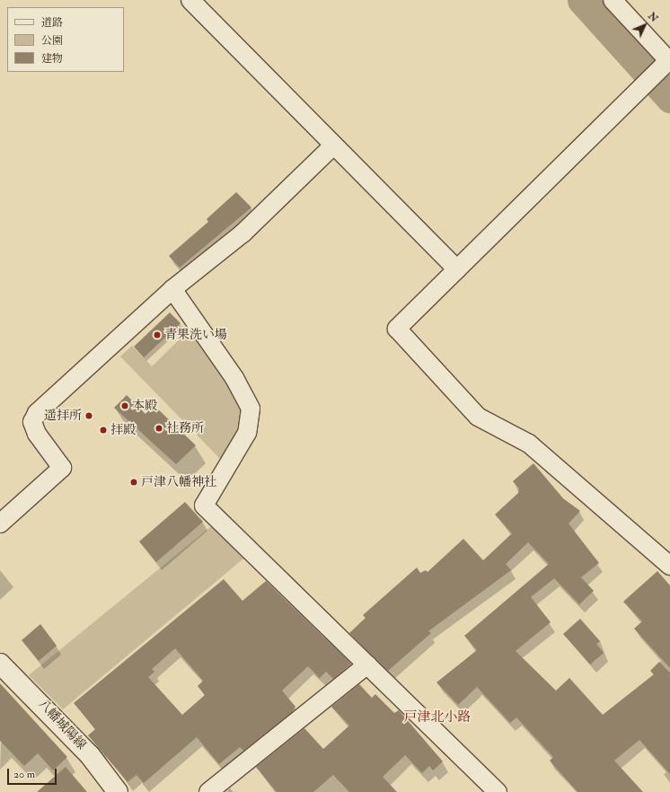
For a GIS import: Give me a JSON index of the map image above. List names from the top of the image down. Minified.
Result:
{"streets":{"main road":["八幡城陽線"]},"districts":["戸津北小路"],"places":["青果洗い場","本殿","遥拝所","社務所","拝殿","戸津八幡神社"],"legend":["道路","公園","建物"],"scale_bar":"20 m","north":"top right"}
